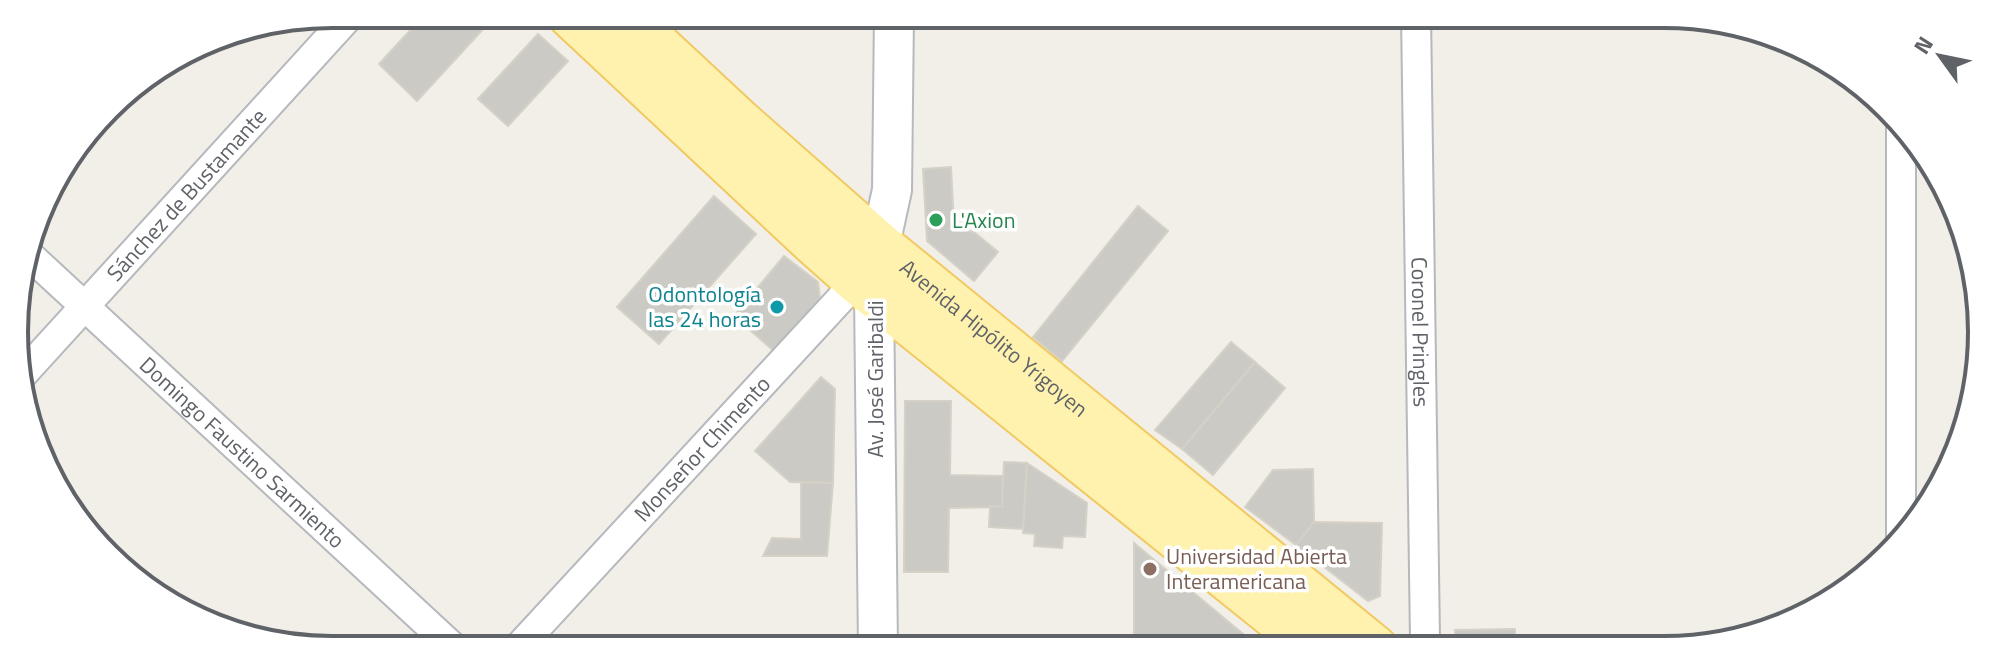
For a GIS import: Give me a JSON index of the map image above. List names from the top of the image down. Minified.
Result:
{"streets":{"main road":["Avenida Hipólito Yrigoyen","Av. José Garibaldi"],"street":["Sánchez de Bustamante","Coronel Pringles","Monseñor Chimento","Domingo Faustino Sarmiento"]},"crossings":[["Sánchez de Bustamante","Domingo Faustino Sarmiento"],["Avenida Hipólito Yrigoyen","Av. José Garibaldi"],["Avenida Hipólito Yrigoyen","Monseñor Chimento"],["Av. José Garibaldi","Monseñor Chimento"]],"places":["L'Axion","Odontología las 24 horas","Universidad Abierta Interamericana"],"north":"top left"}
